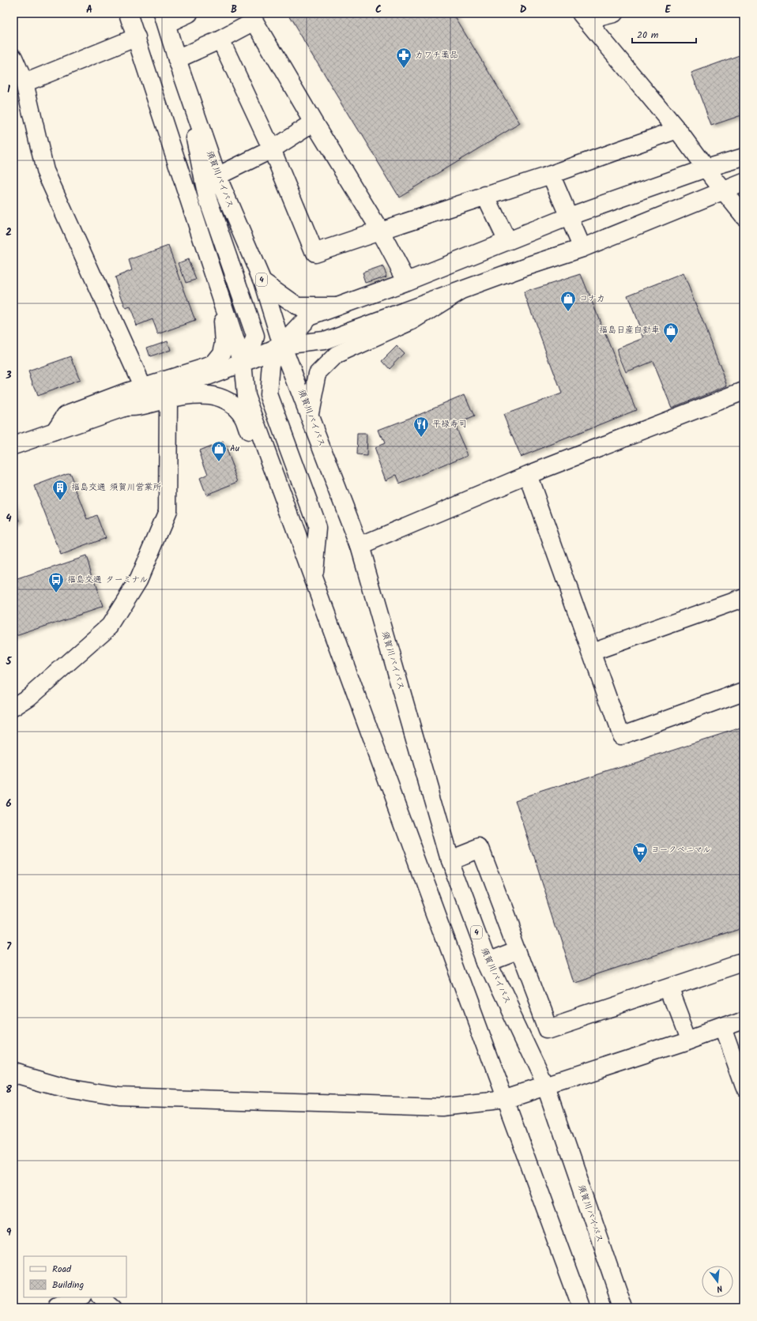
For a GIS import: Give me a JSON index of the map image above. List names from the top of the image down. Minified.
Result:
{"streets":{"main road":["須賀川バイパス","4"]},"places":{"pharmacy":["カワチ薬品"],"shop":["コナカ","福島日産自動車","Au"],"restaurant":["平禄寿司"],"building":["福島交通 須賀川営業所"],"bus stop":["福島交通 ターミナル"],"supermarket":["ヨークベニマル"]},"legend":["Road","Building"],"scale_bar":"20 m","north":"bottom","grid":{"columns":["A","B","C","D","E"],"rows":["1","2","3","4","5","6","7","8","9"]}}
